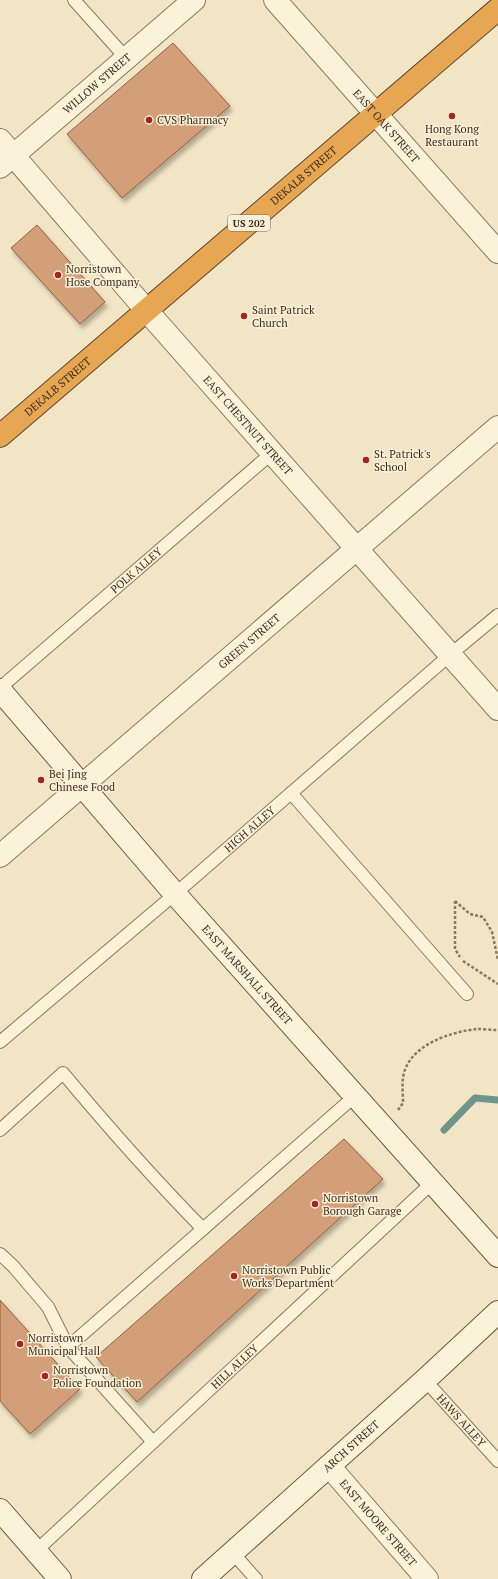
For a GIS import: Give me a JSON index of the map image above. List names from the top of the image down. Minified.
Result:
{"streets":{"highway":["DEKALB STREET","US 202"],"street":["WILLOW STREET","EAST OAK STREET","EAST CHESTNUT STREET","GREEN STREET","EAST MARSHALL STREET","ARCH STREET","EAST MOORE STREET"],"lane":["POLK ALLEY","HIGH ALLEY","HILL ALLEY","HAWS ALLEY"]},"crossings":[["WILLOW STREET","EAST CHESTNUT STREET"],["EAST OAK STREET","DEKALB STREET"],["DEKALB STREET","EAST CHESTNUT STREET"],["EAST CHESTNUT STREET","POLK ALLEY"],["EAST CHESTNUT STREET","GREEN STREET"],["EAST CHESTNUT STREET","HIGH ALLEY"],["POLK ALLEY","EAST MARSHALL STREET"],["GREEN STREET","EAST MARSHALL STREET"],["HIGH ALLEY","EAST MARSHALL STREET"],["EAST MARSHALL STREET","HILL ALLEY"],["HAWS ALLEY","ARCH STREET"],["ARCH STREET","EAST MOORE STREET"]],"places":["Hong Kong Restaurant","CVS Pharmacy","Norristown Hose Company","Saint Patrick Church","St. Patrick's School","Bei Jing Chinese Food","Norristown Borough Garage","Norristown Public Works Department","Norristown Municipal Hall","Norristown Police Foundation"]}
